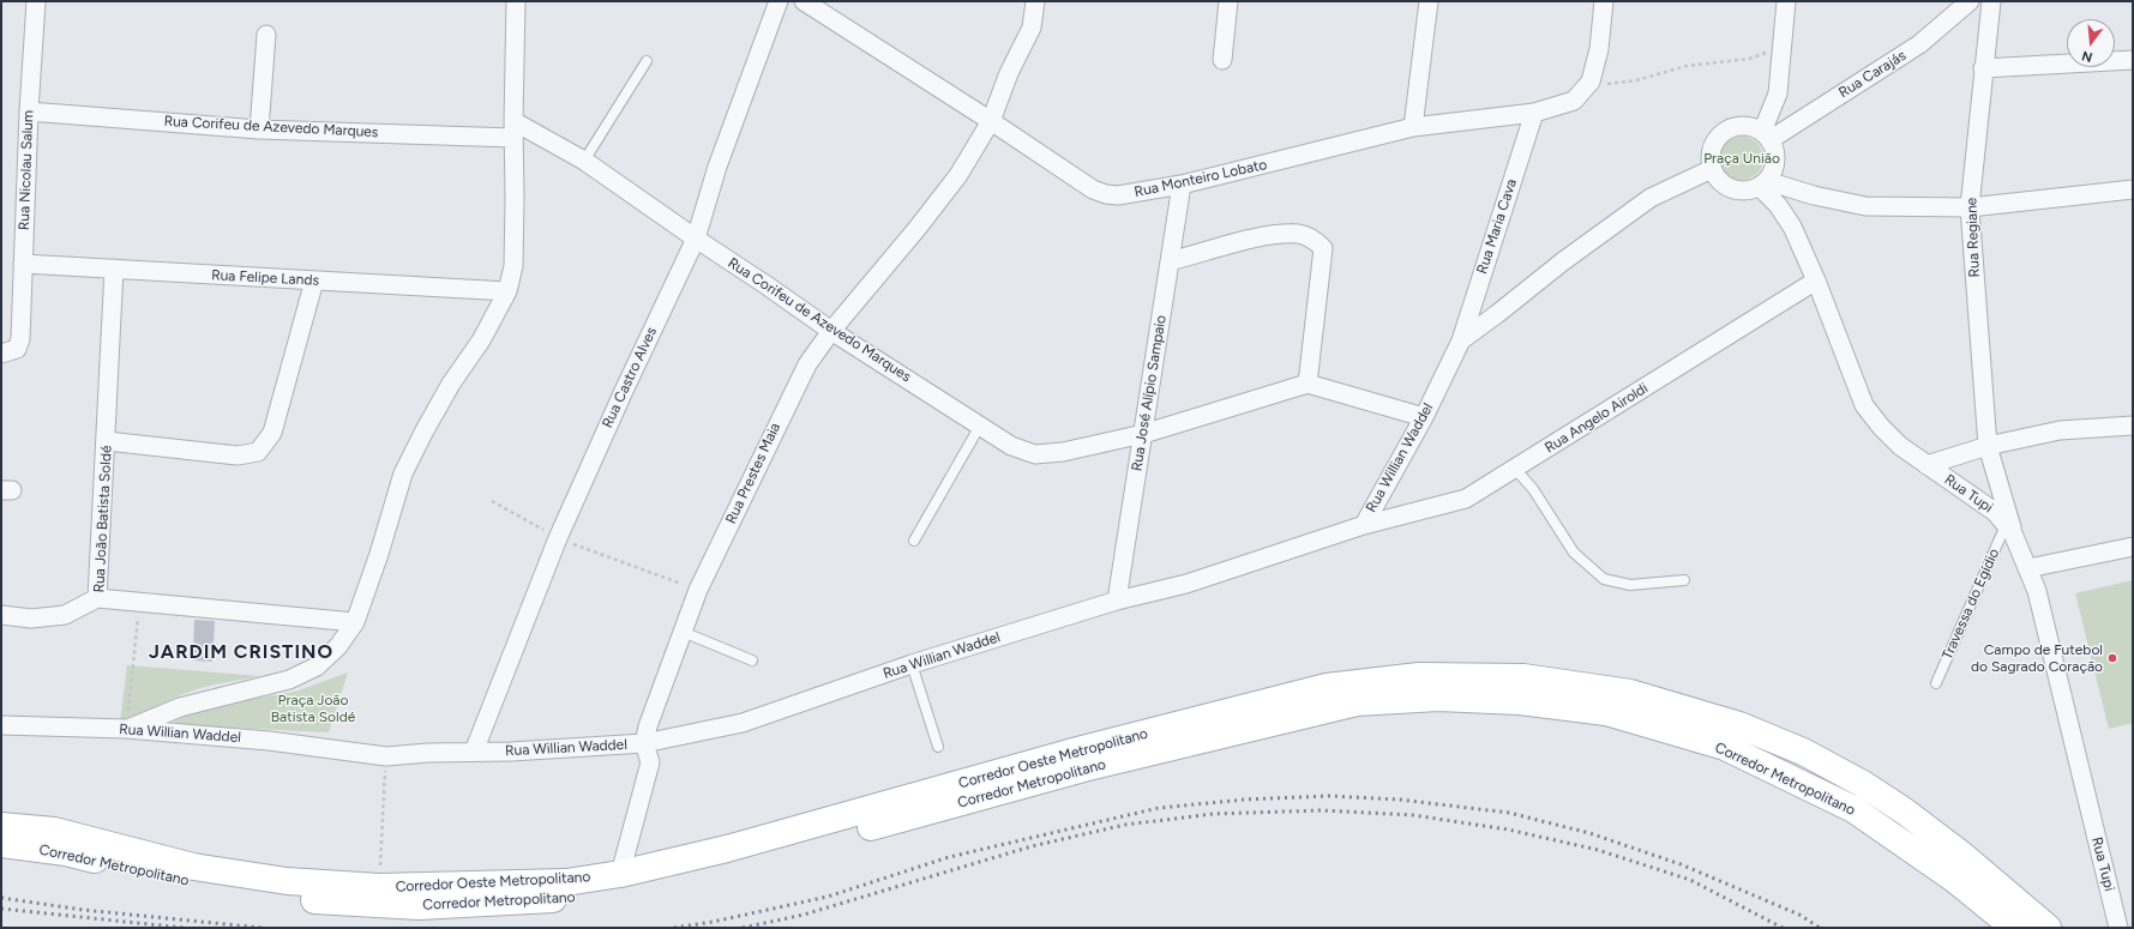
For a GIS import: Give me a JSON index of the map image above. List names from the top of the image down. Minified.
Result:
{"streets":{"main road":["Corredor Oeste Metropolitano","Corredor Metropolitano"],"street":["Rua Carajás","Rua Corifeu de Azevedo Marques","Rua Nicolau Salum","Rua Monteiro Lobato","Rua Maria Cava","Rua Regiane","Rua Felipe Lands","Rua Castro Alves","Rua José Alípio Sampaio","Rua Angelo Airoldi","Rua Willian Waddel","Rua Prestes Maia","Rua Tupi","Rua João Batista Soldé"],"lane":["Travessa do Egídio"]},"crossings":[["Rua Carajás","Rua Willian Waddel"],["Rua Carajás","Rua Tupi"],["Rua Corifeu de Azevedo Marques","Rua Nicolau Salum"],["Rua Corifeu de Azevedo Marques","Rua Castro Alves"],["Rua Corifeu de Azevedo Marques","Rua José Alípio Sampaio"],["Rua Corifeu de Azevedo Marques","Rua Prestes Maia"],["Rua Nicolau Salum","Rua Felipe Lands"],["Rua Monteiro Lobato","Rua Maria Cava"],["Rua Monteiro Lobato","Rua José Alípio Sampaio"],["Rua Monteiro Lobato","Rua Prestes Maia"],["Rua Maria Cava","Rua Willian Waddel"],["Rua Regiane","Rua Tupi"],["Rua Regiane","Travessa do Egídio"],["Rua Felipe Lands","Rua João Batista Soldé"],["Rua Castro Alves","Rua Willian Waddel"],["Rua José Alípio Sampaio","Rua Willian Waddel"],["Rua Angelo Airoldi","Rua Willian Waddel"],["Rua Angelo Airoldi","Rua Tupi"],["Rua Willian Waddel","Rua Prestes Maia"],["Rua Willian Waddel","Rua Tupi"],["Rua Prestes Maia","Corredor Oeste Metropolitano"],["Rua Tupi","Travessa do Egídio"]],"districts":["JARDIM CRISTINO"],"parks":["Praça União","Praça João Batista Soldé"],"places":["Campo de Futebol do Sagrado Coração"],"north":"bottom"}
